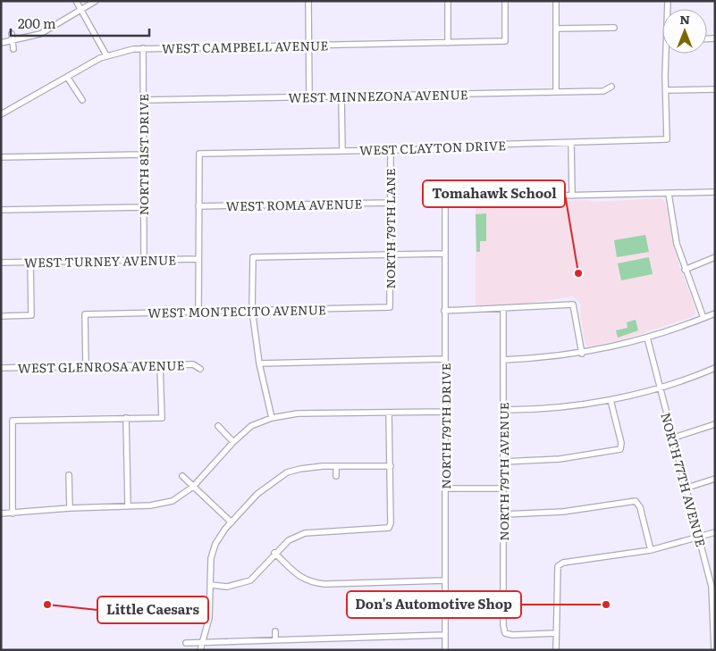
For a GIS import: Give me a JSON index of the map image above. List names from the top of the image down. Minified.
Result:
{"streets":{"street":["WEST CAMPBELL AVENUE","WEST MINNEZONA AVENUE","WEST CLAYTON DRIVE","NORTH 81ST DRIVE","WEST ROMA AVENUE","NORTH 79TH LANE","WEST TURNEY AVENUE","WEST MONTECITO AVENUE","WEST GLENROSA AVENUE","NORTH 79TH DRIVE","NORTH 79TH AVENUE","NORTH 77TH AVENUE"]},"crossings":[["WEST CAMPBELL AVENUE","NORTH 81ST DRIVE"],["WEST MINNEZONA AVENUE","NORTH 81ST DRIVE"],["WEST CLAYTON DRIVE","WEST ROMA AVENUE"],["WEST CLAYTON DRIVE","NORTH 79TH LANE"],["NORTH 81ST DRIVE","WEST TURNEY AVENUE"],["WEST ROMA AVENUE","NORTH 79TH LANE"],["NORTH 79TH LANE","WEST MONTECITO AVENUE"],["WEST MONTECITO AVENUE","WEST GLENROSA AVENUE"]],"places":["Tomahawk School","Little Caesars","Don's Automotive Shop"],"scale_bar":"200 m","north":"top"}
